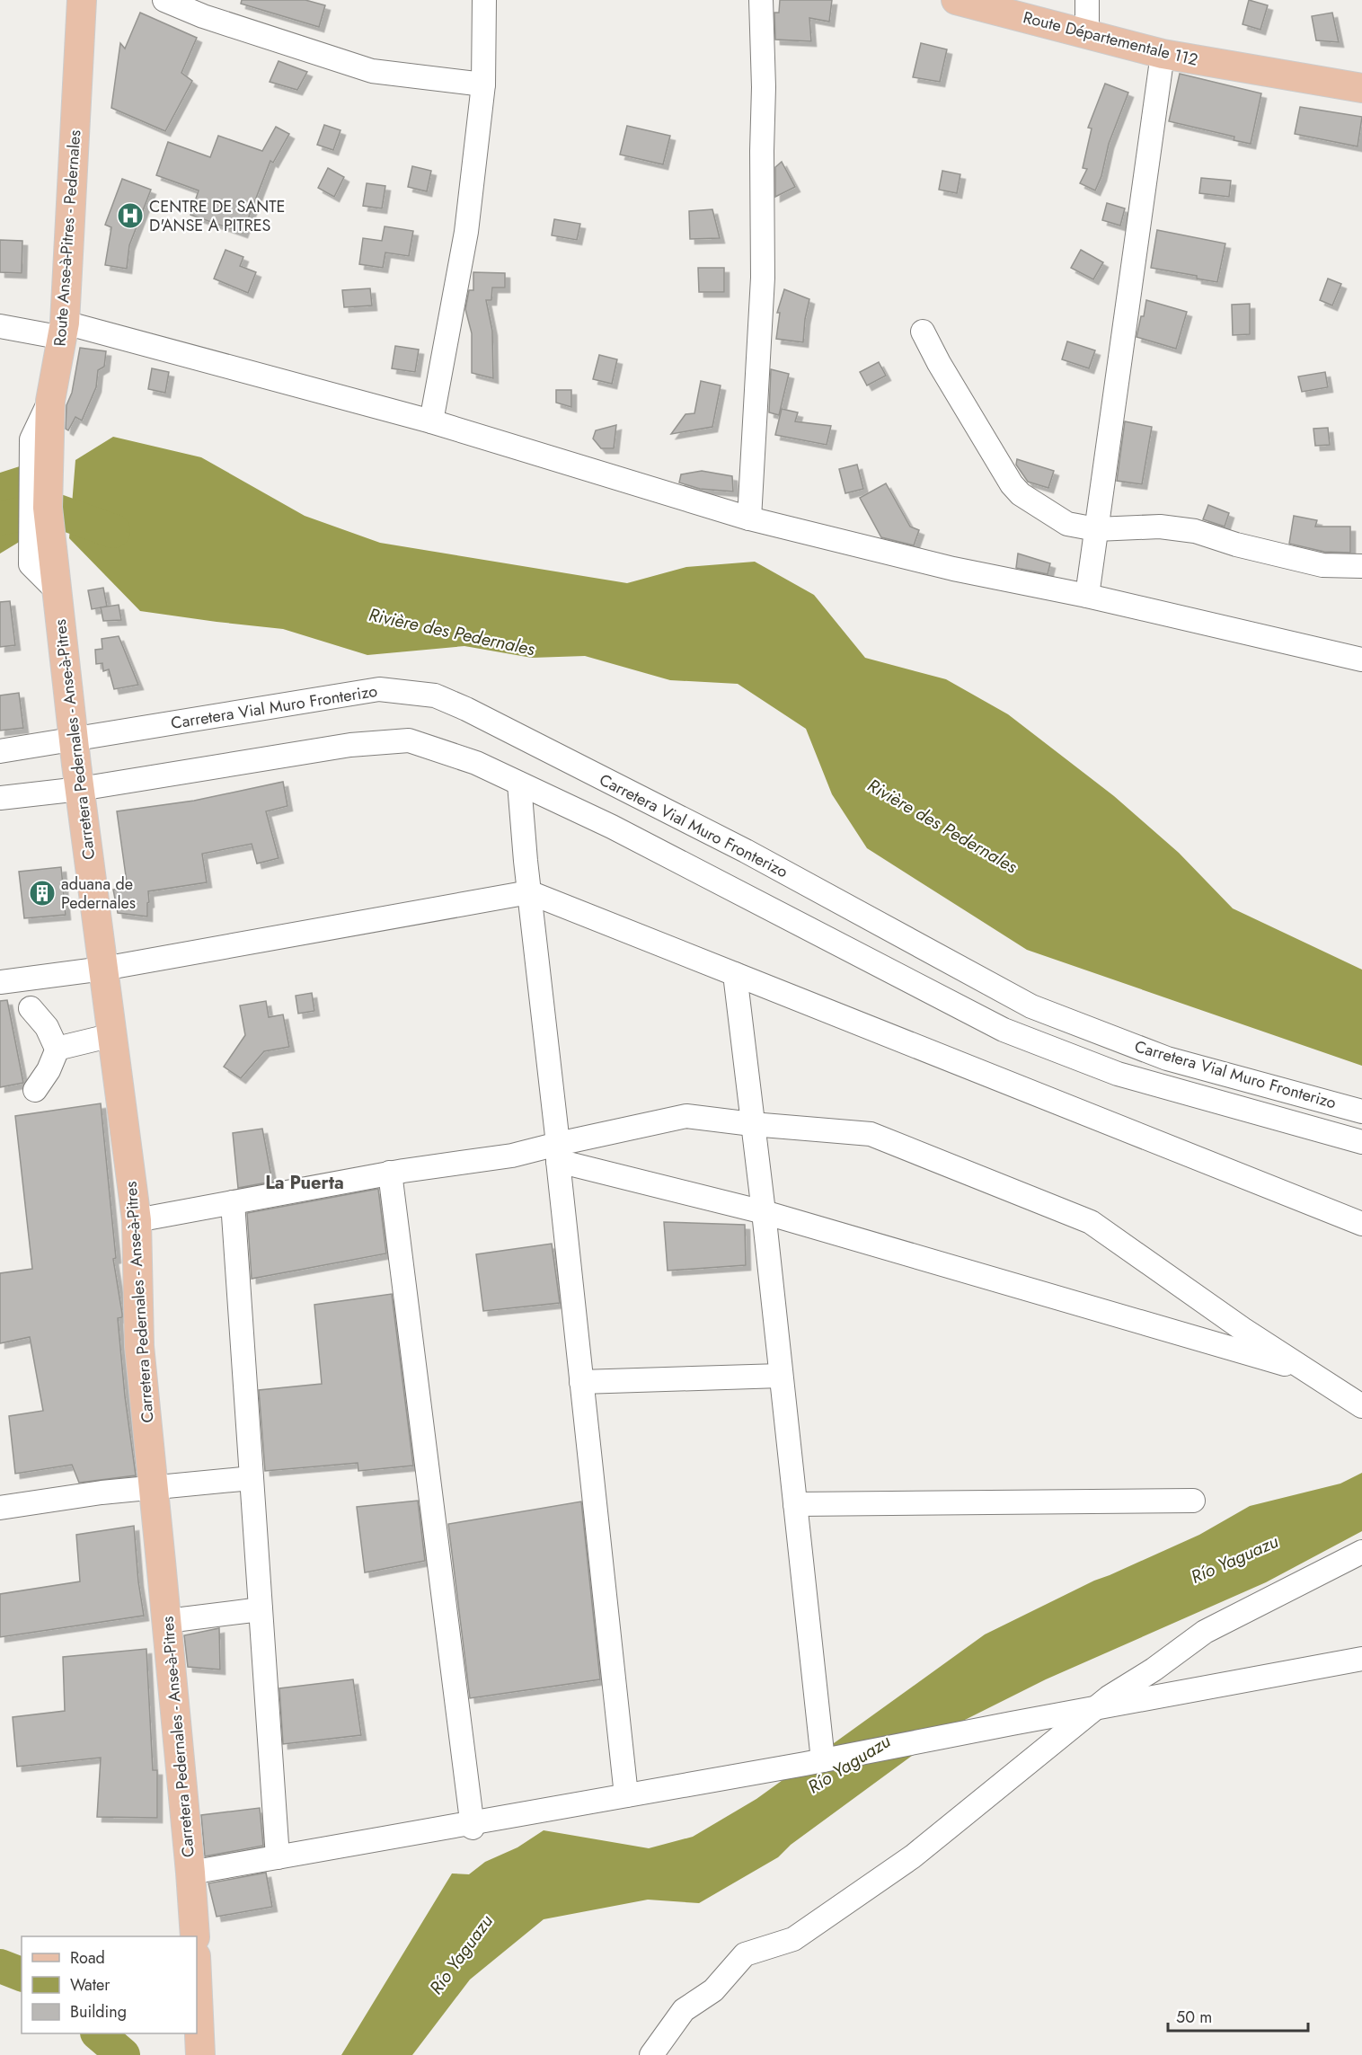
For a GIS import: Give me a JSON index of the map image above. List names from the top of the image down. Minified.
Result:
{"streets":{"main road":["Route Départementale 112","Route Anse-à-Pitres - Pedernales","Carretera Pedernales - Anse-à-Pitres"],"street":["Carretera Vial Muro Fronterizo"]},"crossings":[["Route Anse-à-Pitres - Pedernales","Carretera Pedernales - Anse-à-Pitres"],["Carretera Vial Muro Fronterizo","Carretera Pedernales - Anse-à-Pitres"]],"districts":["La Puerta"],"water":["Rivière des Pedernales","Río Yaguazu"],"places":{"hospital":["CENTRE DE SANTE D'ANSE A PITRES"],"building":["aduana de Pedernales"]},"legend":["Road","Water","Building"],"scale_bar":"50 m"}
